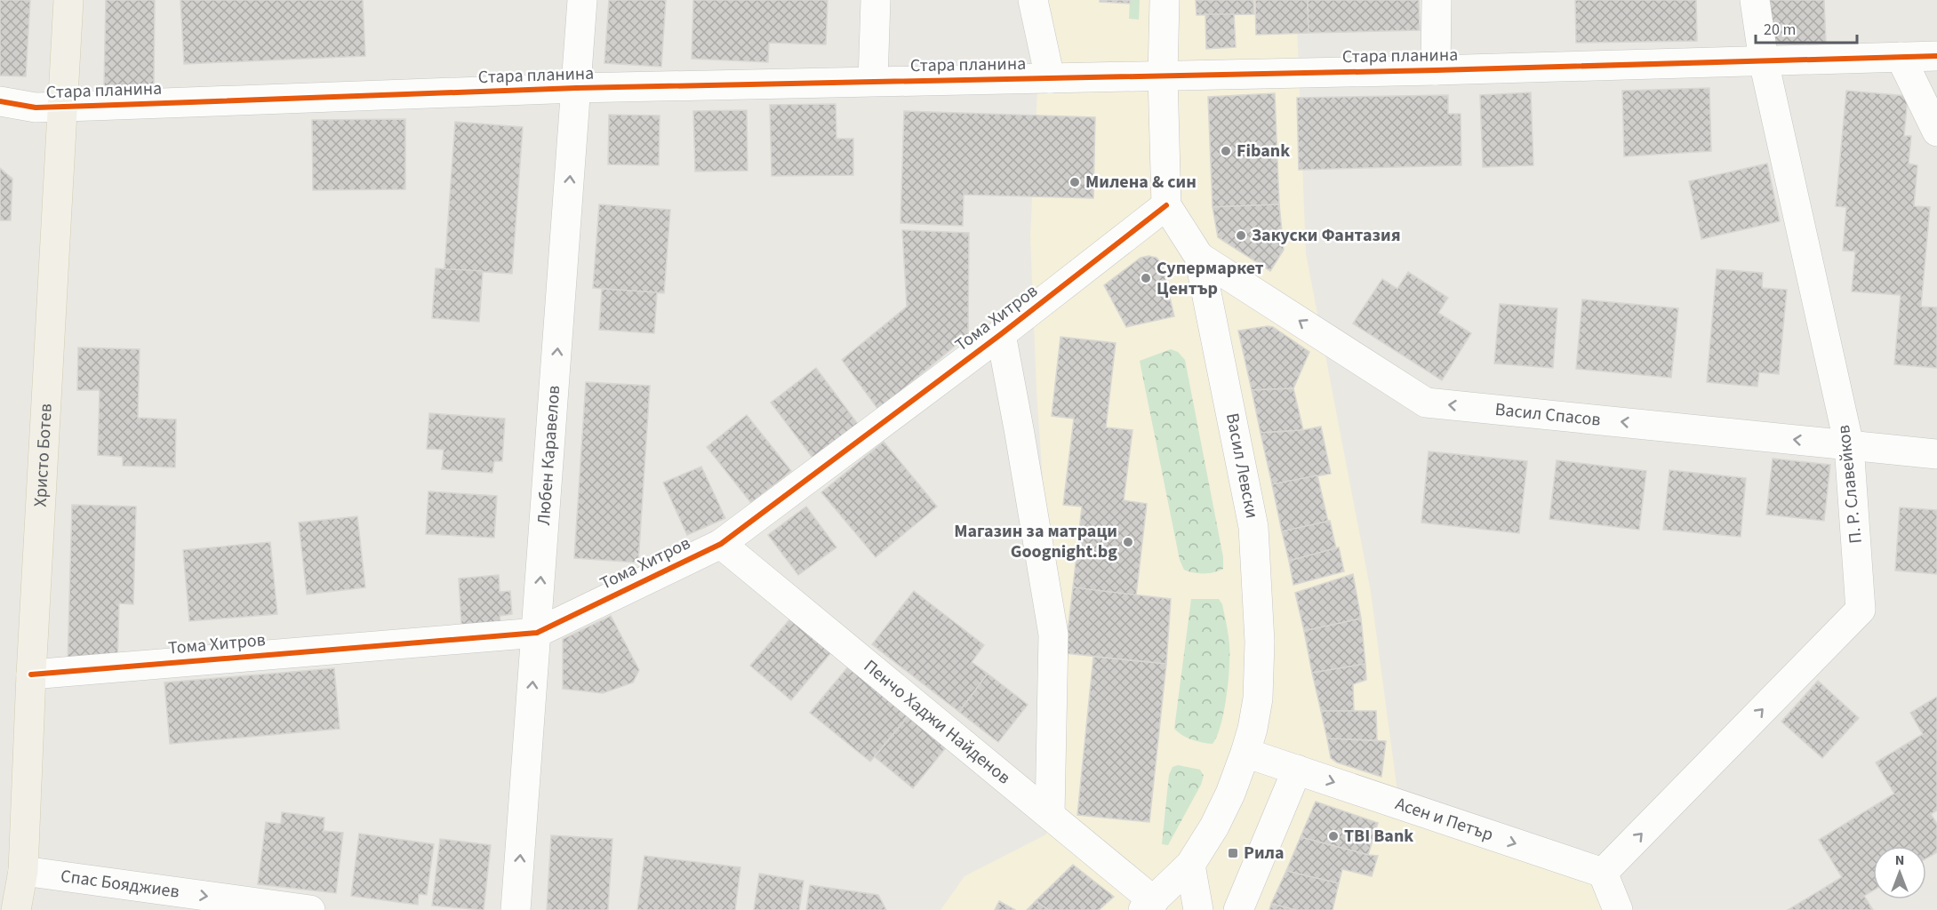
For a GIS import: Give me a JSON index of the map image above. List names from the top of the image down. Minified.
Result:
{"streets":{"main road":["Христо Ботев"],"street":["Стара планина","Тома Хитров","Васил Спасов","Любен Каравелов","Васил Левски","П. Р. Славейков","Пенчо Хаджи Найденов","Асен и Петър","Спас Бояджиев"]},"crossings":[["Стара планина","Христо Ботев"],["Стара планина","Любен Каравелов"],["Стара планина","П. Р. Славейков"],["Тома Хитров","Христо Ботев"],["Тома Хитров","Любен Каравелов"],["Тома Хитров","Васил Левски"],["Тома Хитров","Пенчо Хаджи Найденов"],["Васил Спасов","Васил Левски"],["Васил Спасов","П. Р. Славейков"],["Христо Ботев","Спас Бояджиев"],["Васил Левски","Пенчо Хаджи Найденов"],["Васил Левски","Асен и Петър"],["П. Р. Славейков","Асен и Петър"]],"one_way":["Васил Спасов","Любен Каравелов","П. Р. Славейков","Асен и Петър","Спас Бояджиев"],"places":{"other":["Fibank","Милена & син","Закуски Фантазия","Супермаркет Център","Магазин за матраци Goognight.bg","TBI Bank"],"transit":["Рила"]},"scale_bar":"20 m","north":"top"}
